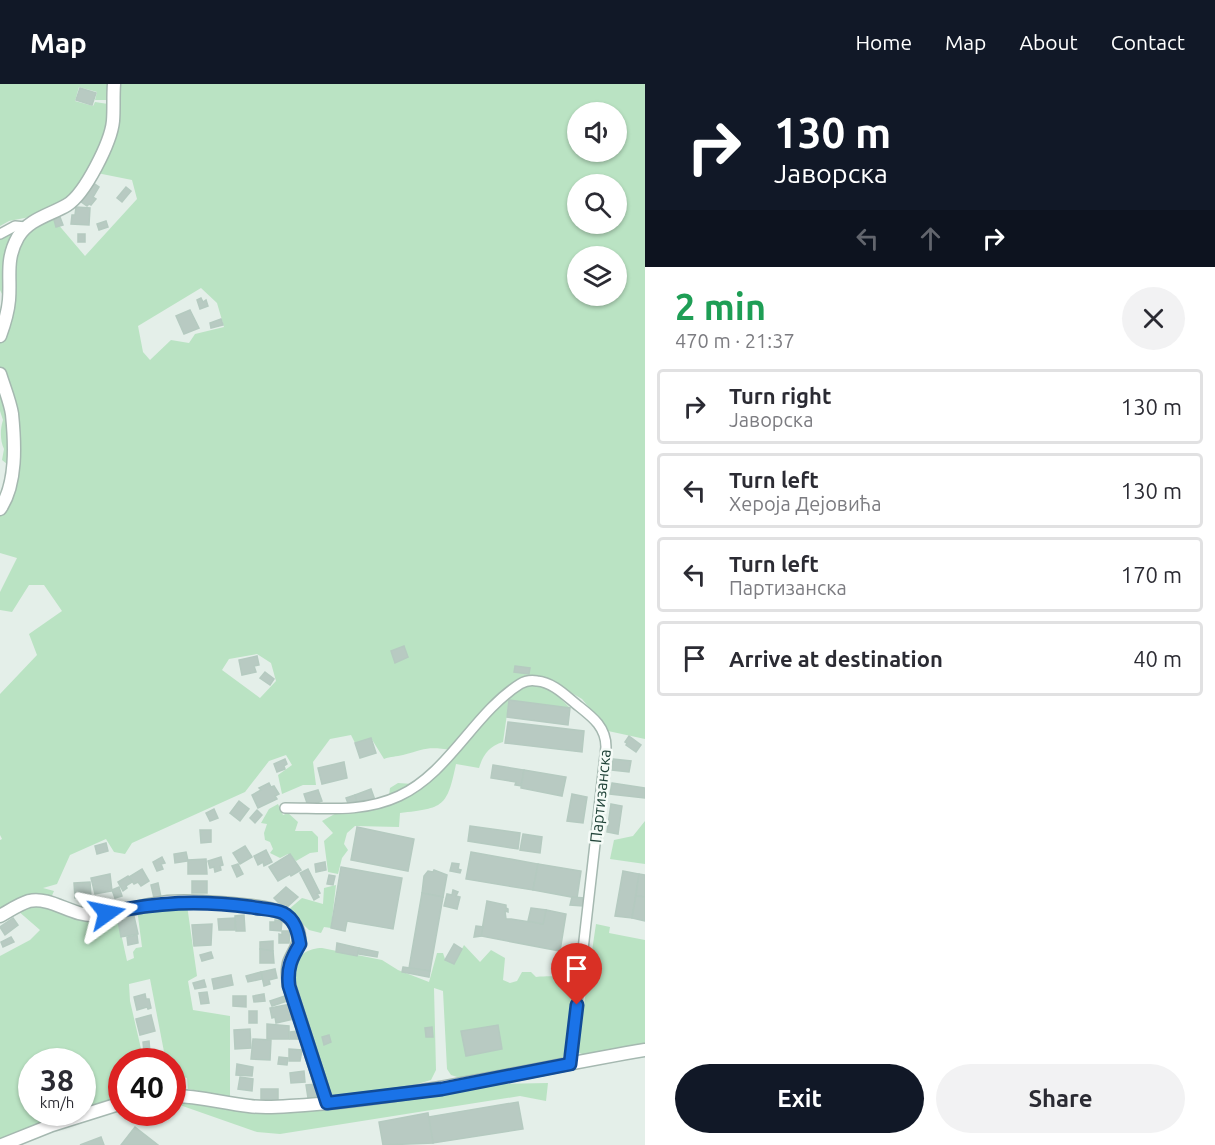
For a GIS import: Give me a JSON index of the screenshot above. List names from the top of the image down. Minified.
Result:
{"streets":{"street":["Партизанска"]},"page":{"header":"Map","nav":["Home","Map","About","Contact"],"turn":["130 m","Јаворска"],"heading":["2 min","470 m · 21:37"],"list":[{"name":"Turn right","note":"Јаворска","value":"130 m"},{"name":"Turn left","note":"Хероја Дејовића","value":"130 m"},{"name":"Turn left","note":"Партизанска","value":"170 m"},{"name":"Arrive at destination","value":"40 m"}],"speed":"38 km/h","limit":"40","buttons":["Exit","Share"]}}
